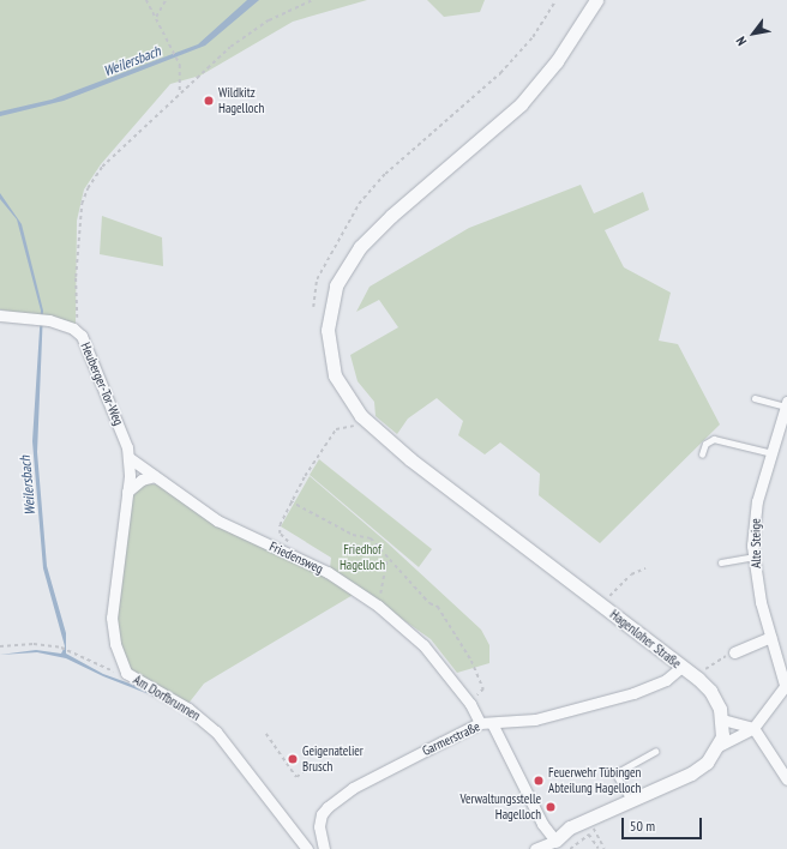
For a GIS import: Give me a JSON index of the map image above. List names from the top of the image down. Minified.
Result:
{"streets":{"street":["Heuberger-Tor-Weg","Alte Steige","Friedensweg","Hagenloher Straße","Am Dorfbrunnen","Garmerstraße"]},"crossings":[["Heuberger-Tor-Weg","Friedensweg"],["Heuberger-Tor-Weg","Am Dorfbrunnen"],["Friedensweg","Am Dorfbrunnen"],["Friedensweg","Garmerstraße"],["Hagenloher Straße","Garmerstraße"]],"water":["Weilersbach"],"parks":["Friedhof Hagelloch"],"places":["Wildkitz Hagelloch","Geigenatelier Brusch","Feuerwehr Tübingen Abteilung Hagelloch","Verwaltungsstelle Hagelloch"],"scale_bar":"50 m","north":"bottom left"}
